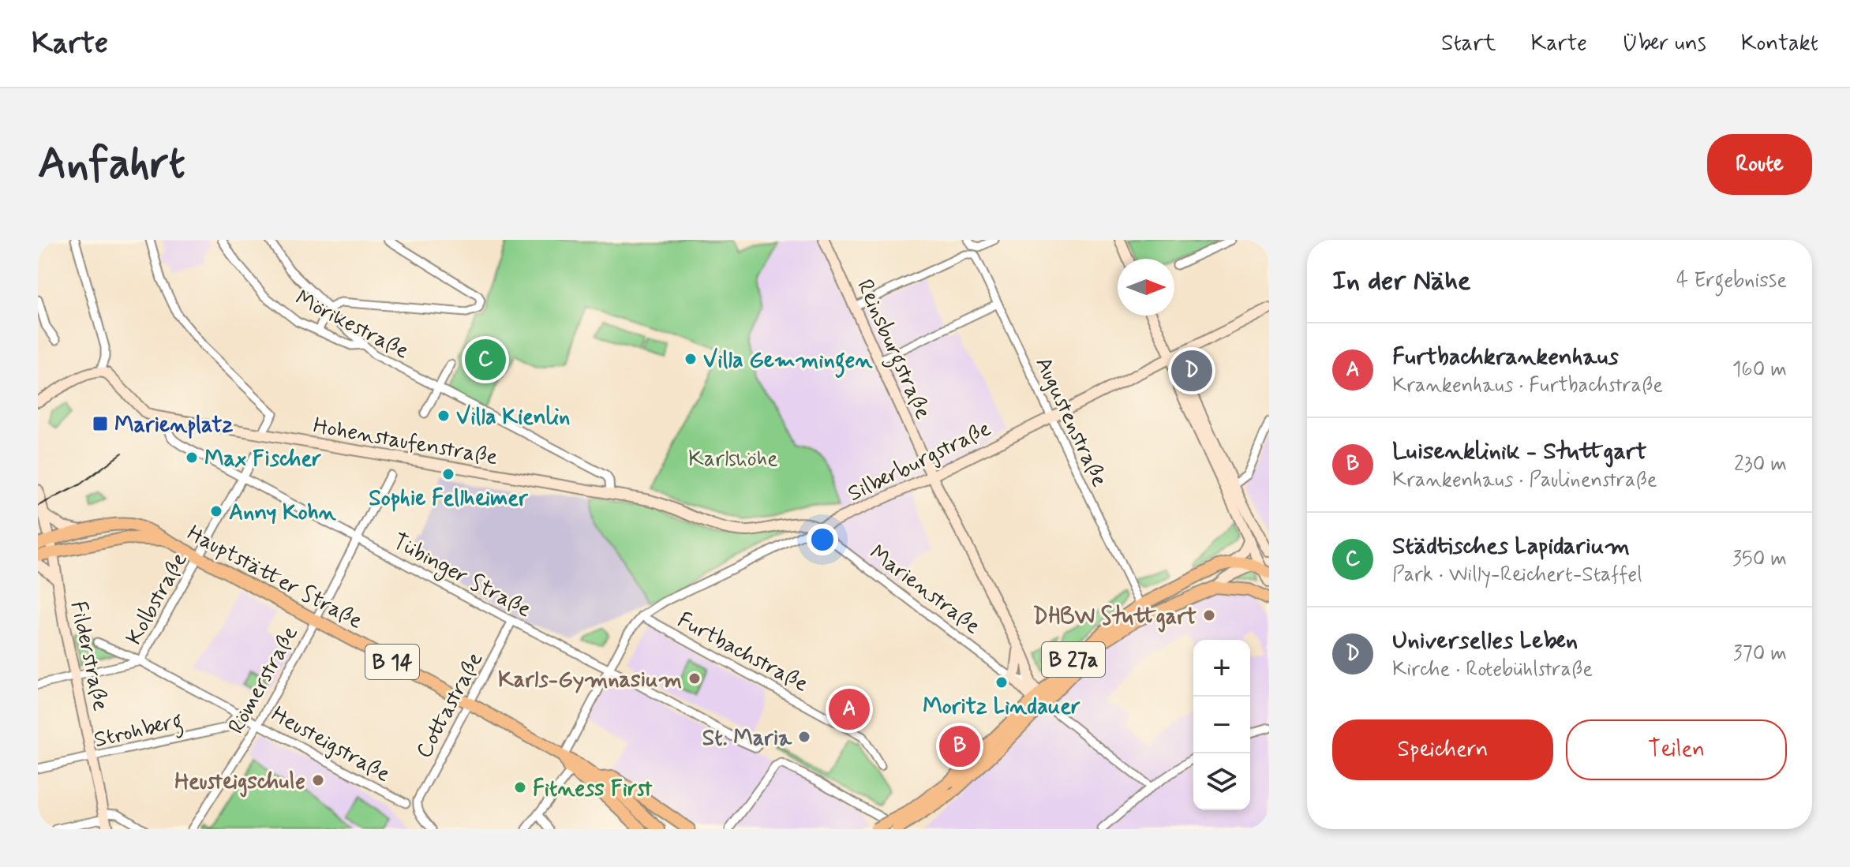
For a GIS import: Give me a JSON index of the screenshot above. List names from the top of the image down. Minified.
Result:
{"streets":{"main road":["Hauptstätter Straße","B 27a","B 14"],"street":["Mörikestraße","Reinsburgstraße","Augustenstraße","Hohenstaufenstraße","Silberburgstraße","Tübinger Straße","Marienstraße","Kolbstraße","Furtbachstraße","Filderstraße","Römerstraße","Cottastraße","Strohberg","Heusteigstraße"]},"crossings":[["Mörikestraße","Hohenstaufenstraße"],["Reinsburgstraße","Silberburgstraße"],["Reinsburgstraße","Marienstraße"],["Reinsburgstraße","B 27a"],["Augustenstraße","Silberburgstraße"],["Augustenstraße","B 27a"],["Hohenstaufenstraße","Silberburgstraße"],["Hohenstaufenstraße","Tübinger Straße"],["Hohenstaufenstraße","Marienstraße"],["Silberburgstraße","Tübinger Straße"],["Silberburgstraße","Hauptstätter Straße"],["Silberburgstraße","Marienstraße"],["Silberburgstraße","Furtbachstraße"],["Tübinger Straße","Kolbstraße"],["Tübinger Straße","Römerstraße"],["Tübinger Straße","Cottastraße"],["Hauptstätter Straße","Kolbstraße"],["Hauptstätter Straße","Filderstraße"],["Hauptstätter Straße","B 14"],["Hauptstätter Straße","Römerstraße"],["Hauptstätter Straße","Cottastraße"],["Marienstraße","B 27a"],["Kolbstraße","Heusteigstraße"],["Filderstraße","B 14"],["Filderstraße","Strohberg"],["Römerstraße","Heusteigstraße"],["Strohberg","Heusteigstraße"]],"parks":["Karlshöhe"],"places":{"other":["Villa Gemmingen","Villa Kienlin","Max Fischer","Sophie Fellheimer","Anny Kohn","DHBW Stuttgart","Karls-Gymnasium","Moritz Lindauer","St. Maria","Heusteigschule","Fitness First"],"transit":["Marienplatz"]},"north":"right","page":{"header":"Karte","nav":["Start","Karte","Über uns","Kontakt"],"buttons":["Route",["Speichern","Teilen"]],"title":"Anfahrt","heading":["In der Nähe","4 Ergebnisse"],"list":[{"mark":"A","name":"Furtbachkrankenhaus","note":"Krankenhaus · Furtbachstraße","value":"160 m"},{"mark":"B","name":"Luisenklinik - Stuttgart","note":"Krankenhaus · Paulinenstraße","value":"230 m"},{"mark":"C","name":"Städtisches Lapidarium","note":"Park · Willy-Reichert-Staffel","value":"350 m"},{"mark":"D","name":"Universelles Leben","note":"Kirche · Rotebühlstraße","value":"370 m"}],"pins":["C","D","A","B"],"map_buttons":["+","−"]}}
